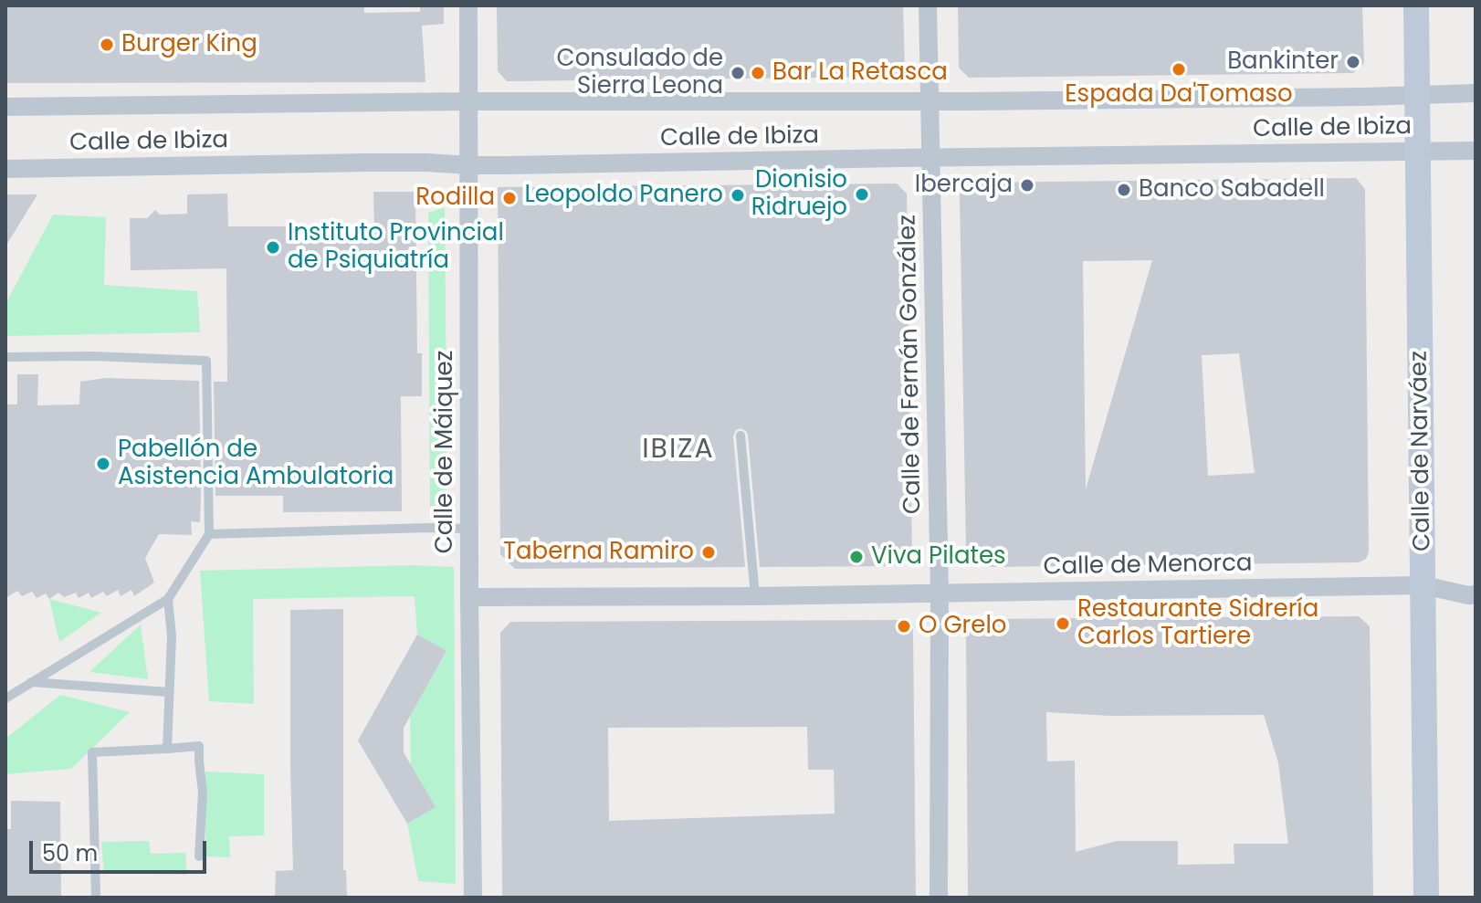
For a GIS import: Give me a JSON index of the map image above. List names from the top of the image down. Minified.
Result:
{"streets":{"street":["Calle de Ibiza","Calle de Fernán González","Calle de Narváez","Calle de Máiquez","Calle de Menorca"]},"crossings":[["Calle de Ibiza","Calle de Fernán González"],["Calle de Ibiza","Calle de Narváez"],["Calle de Ibiza","Calle de Máiquez"],["Calle de Fernán González","Calle de Menorca"],["Calle de Narváez","Calle de Menorca"],["Calle de Máiquez","Calle de Menorca"]],"districts":["IBIZA"],"places":["Burger King","Bankinter","Espada Da'Tomaso","Consulado de Sierra Leona","Bar La Retasca","Ibercaja","Banco Sabadell","Dionisio Ridruejo","Leopoldo Panero","Rodilla","Instituto Provincial de Psiquiatría","Pabellón de Asistencia Ambulatoria","Taberna Ramiro","Viva Pilates","Restaurante Sidrería Carlos Tartiere","O Grelo"],"scale_bar":"50 m"}
